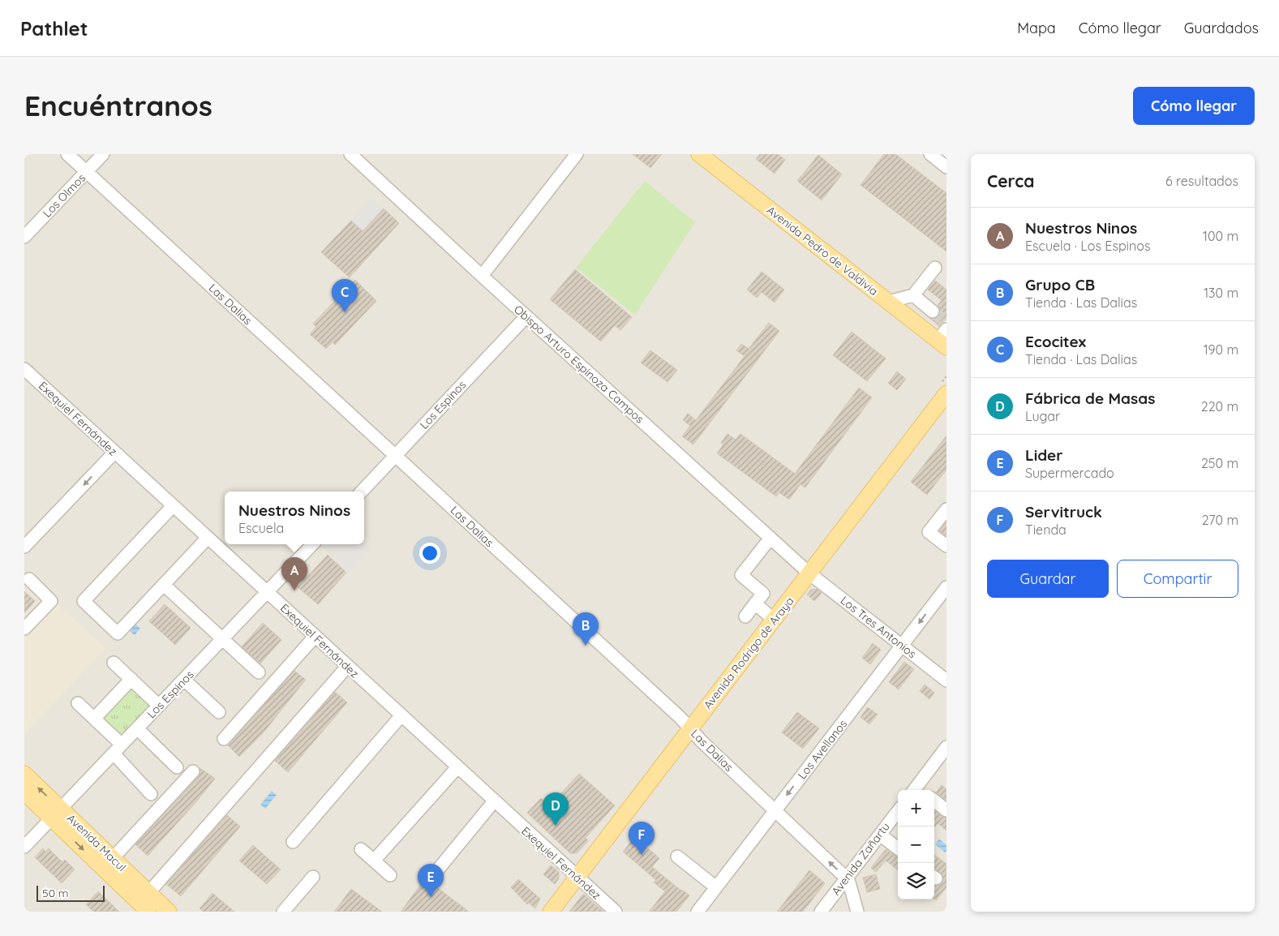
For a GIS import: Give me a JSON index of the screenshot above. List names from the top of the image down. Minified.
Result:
{"streets":{"main road":["Avenida Pedro de Valdivia","Avenida Rodrigo de Araya","Avenida Macul"],"street":["Los Olmos","Las Dalias","Obispo Arturo Espinoza Campos","Los Espinos","Exequiel Fernández","Los Tres Antonios","Los Avellanos","Avenida Zañartu"]},"crossings":[["Los Olmos","Las Dalias"],["Las Dalias","Los Espinos"],["Las Dalias","Avenida Rodrigo de Araya"],["Las Dalias","Los Avellanos"],["Las Dalias","Avenida Zañartu"],["Obispo Arturo Espinoza Campos","Los Espinos"],["Obispo Arturo Espinoza Campos","Los Tres Antonios"],["Obispo Arturo Espinoza Campos","Avenida Rodrigo de Araya"],["Los Espinos","Exequiel Fernández"],["Los Espinos","Avenida Macul"],["Exequiel Fernández","Avenida Rodrigo de Araya"],["Los Tres Antonios","Avenida Rodrigo de Araya"],["Los Tres Antonios","Los Avellanos"]],"one_way":["Los Avellanos"],"scale_bar":"50 m","page":{"header":"Pathlet","nav":["Mapa","Cómo llegar","Guardados"],"buttons":["Cómo llegar",["Guardar","Compartir"]],"title":"Encuéntranos","heading":["Cerca","6 resultados"],"list":[{"mark":"A","name":"Nuestros Ninos","note":"Escuela · Los Espinos","value":"100 m"},{"mark":"B","name":"Grupo CB","note":"Tienda · Las Dalias","value":"130 m"},{"mark":"C","name":"Ecocitex","note":"Tienda · Las Dalias","value":"190 m"},{"mark":"D","name":"Fábrica de Masas","note":"Lugar","value":"220 m"},{"mark":"E","name":"Lider","note":"Supermercado","value":"250 m"},{"mark":"F","name":"Servitruck","note":"Tienda","value":"270 m"}],"pins":["C","A","B","D","F","E"],"popup":["Nuestros Ninos","Escuela"],"map_buttons":["+","−"],"scale":"50 m"}}
